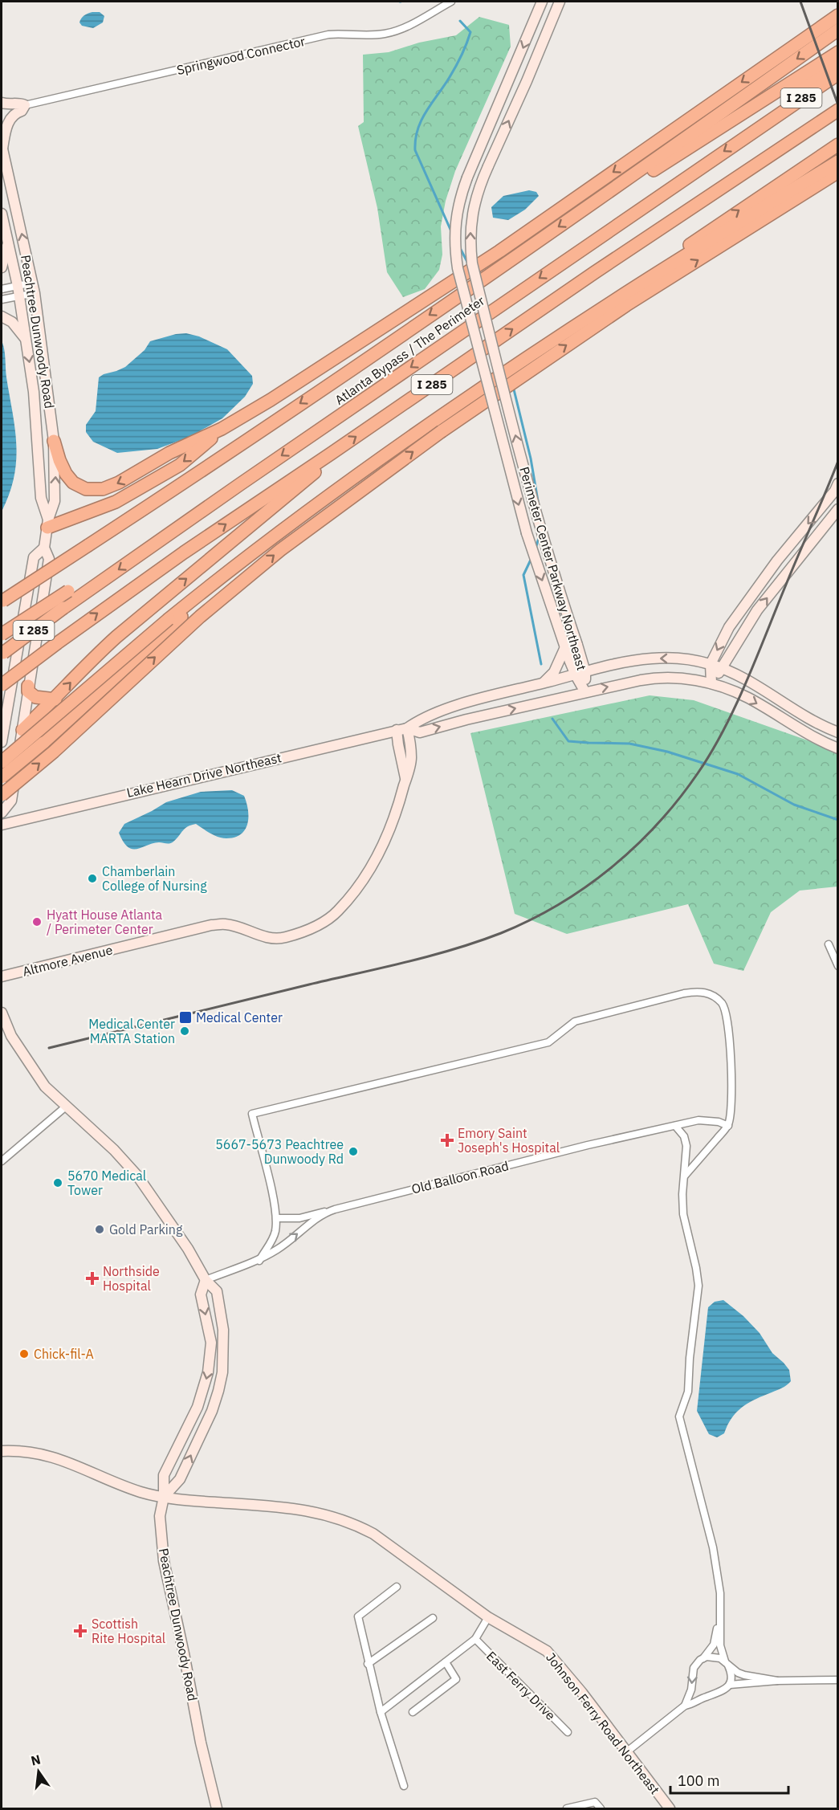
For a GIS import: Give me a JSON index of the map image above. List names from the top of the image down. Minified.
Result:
{"streets":{"highway":["I 285","Atlanta Bypass / The Perimeter"],"main road":["Peachtree Dunwoody Road","Perimeter Center Parkway Northeast","Lake Hearn Drive Northeast","Altmore Avenue","Johnson Ferry Road Northeast"],"street":["Springwood Connector","Old Balloon Road","East Ferry Drive"]},"crossings":[["Peachtree Dunwoody Road","Atlanta Bypass / The Perimeter"],["Peachtree Dunwoody Road","Old Balloon Road"],["Peachtree Dunwoody Road","Johnson Ferry Road Northeast"],["Perimeter Center Parkway Northeast","Lake Hearn Drive Northeast"],["Lake Hearn Drive Northeast","Altmore Avenue"]],"places":{"other":["Chamberlain College of Nursing","Hyatt House Atlanta / Perimeter Center","Medical Center MARTA Station","5667-5673 Peachtree Dunwoody Rd","5670 Medical Tower","Gold Parking","Chick-fil-A"],"transit":["Medical Center"],"health":["Emory Saint Joseph's Hospital","Northside Hospital","Scottish Rite Hospital"]},"scale_bar":"100 m","north":"top"}
